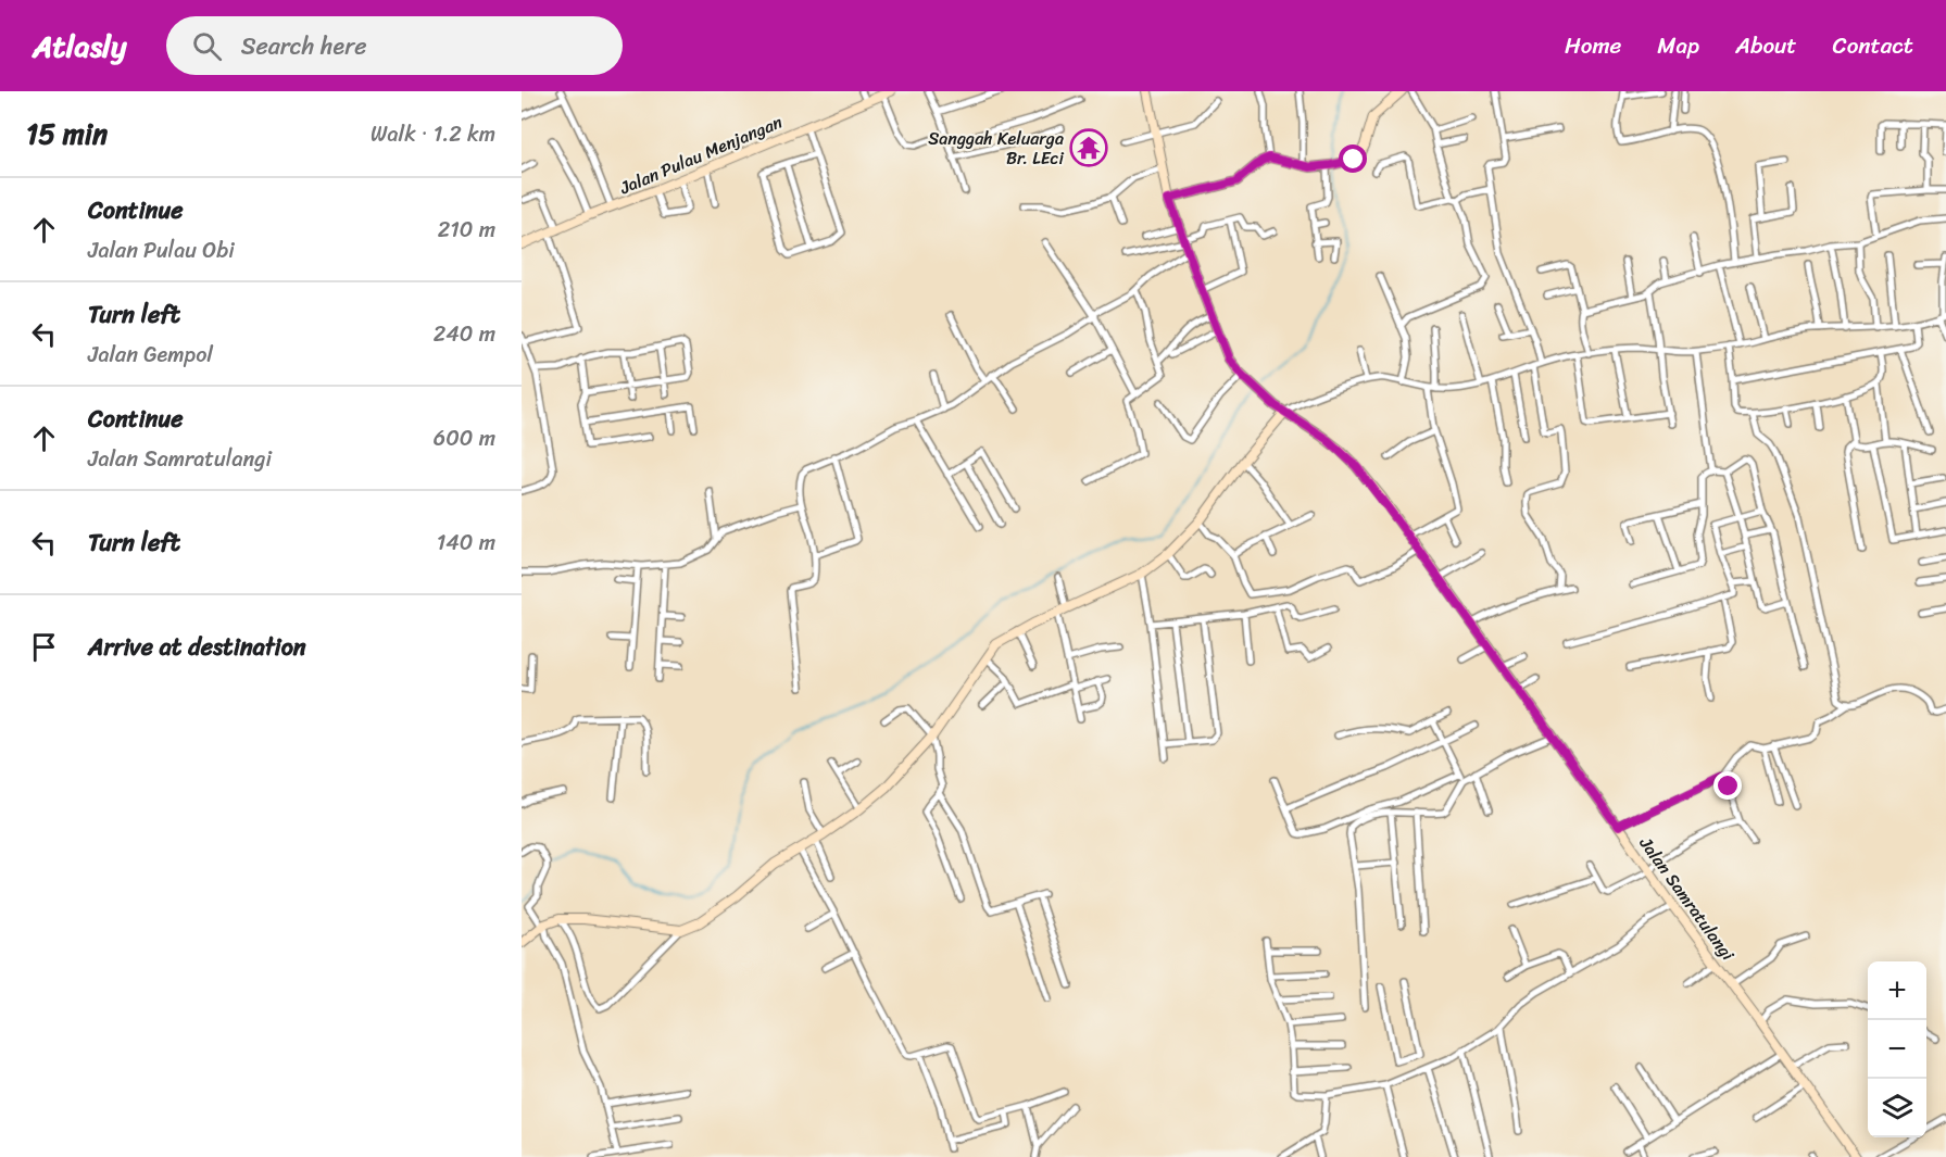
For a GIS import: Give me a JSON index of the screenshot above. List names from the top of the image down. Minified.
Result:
{"streets":{"street":["Jalan Pulau Menjangan","Jalan Samratulangi"]},"places":{"temple":["Sanggah Keluarga Br. LEci"]},"page":{"header":"Atlasly","search":"Search here","nav":["Home","Map","About","Contact"],"heading":["15 min","Walk · 1.2 km"],"list":[["Continue","Jalan Pulau Obi","210 m"],["Turn left","Jalan Gempol","240 m"],["Continue","Jalan Samratulangi","600 m"],["Turn left","140 m"],"Arrive at destination"],"map_buttons":["+","−"]}}
